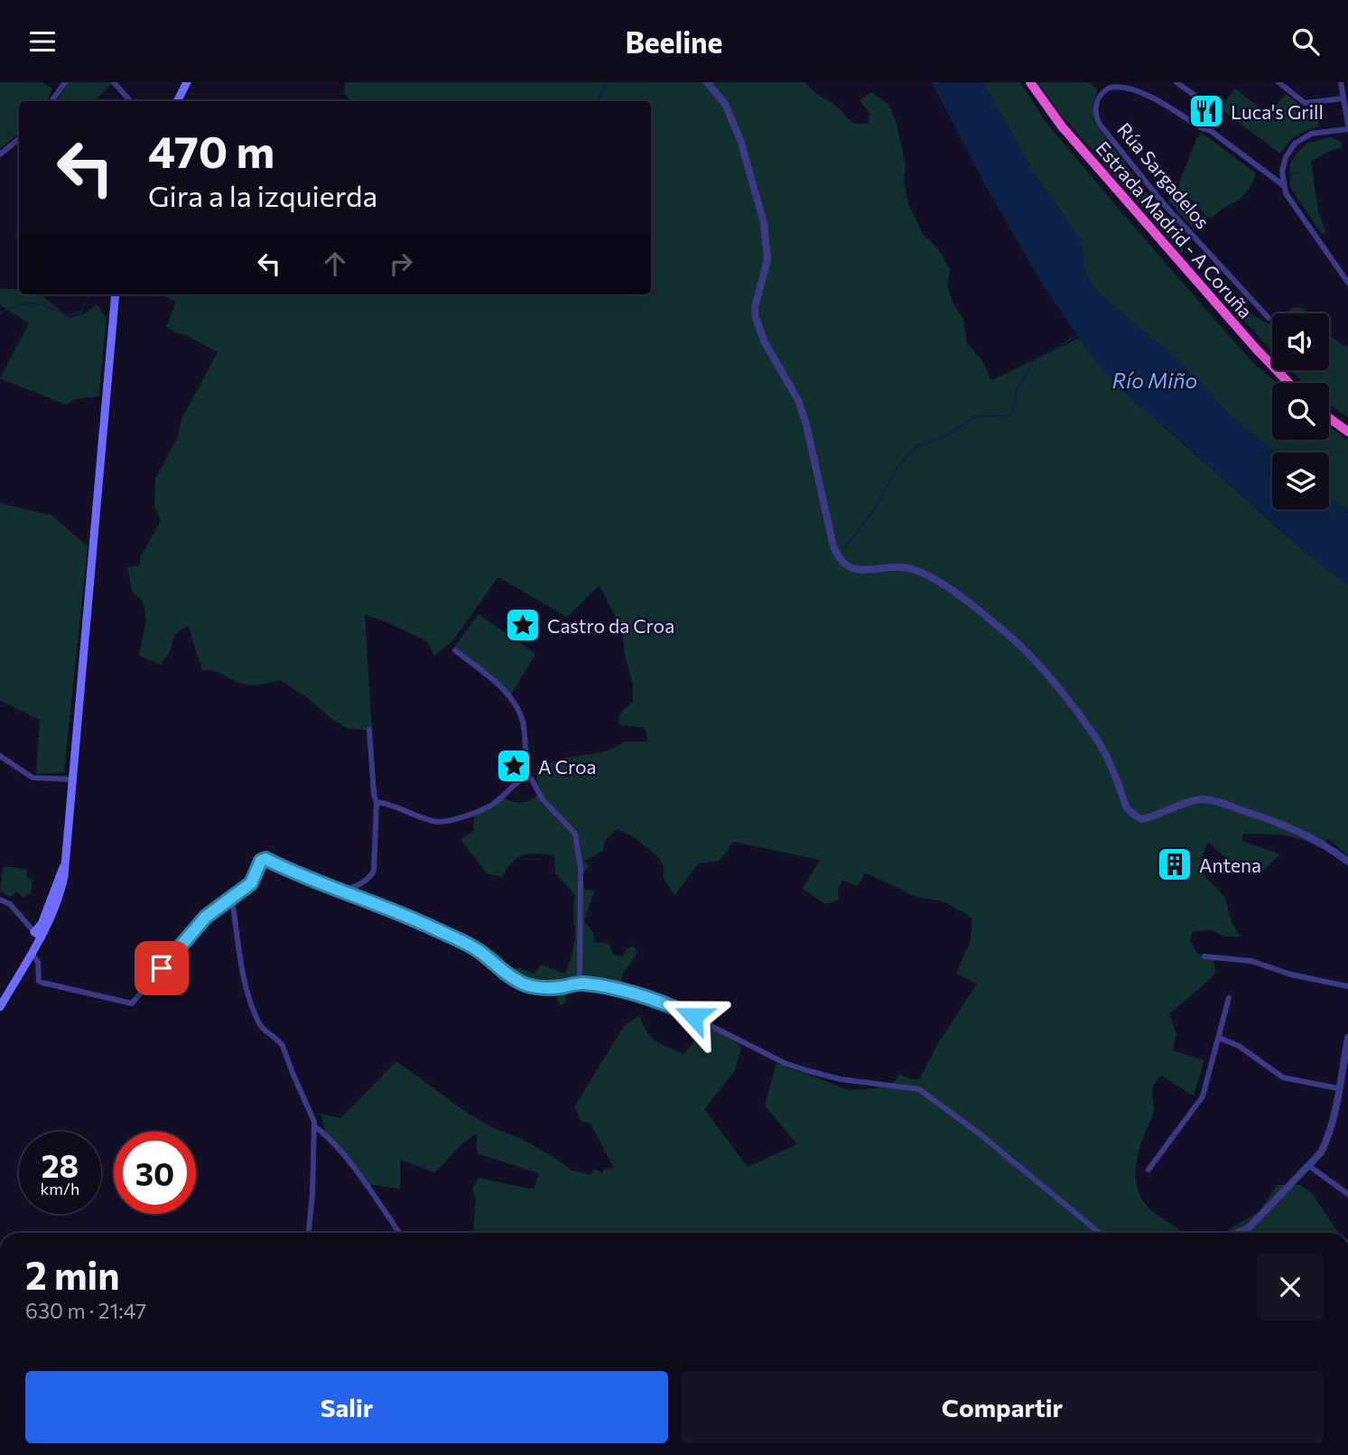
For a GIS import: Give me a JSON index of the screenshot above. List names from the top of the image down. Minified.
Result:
{"streets":{"highway":["Estrada Madrid - A Coruña"],"street":["Rúa Sargadelos"]},"water":["Río Miño"],"places":{"restaurant":["Luca's Grill"],"place":["Castro da Croa","A Croa"],"building":["Antena"]},"page":{"header":"Beeline","turn":["470 m","Gira a la izquierda"],"speed":"28 km/h","limit":"30","heading":["2 min","630 m · 21:47"],"buttons":["Salir","Compartir"]}}
